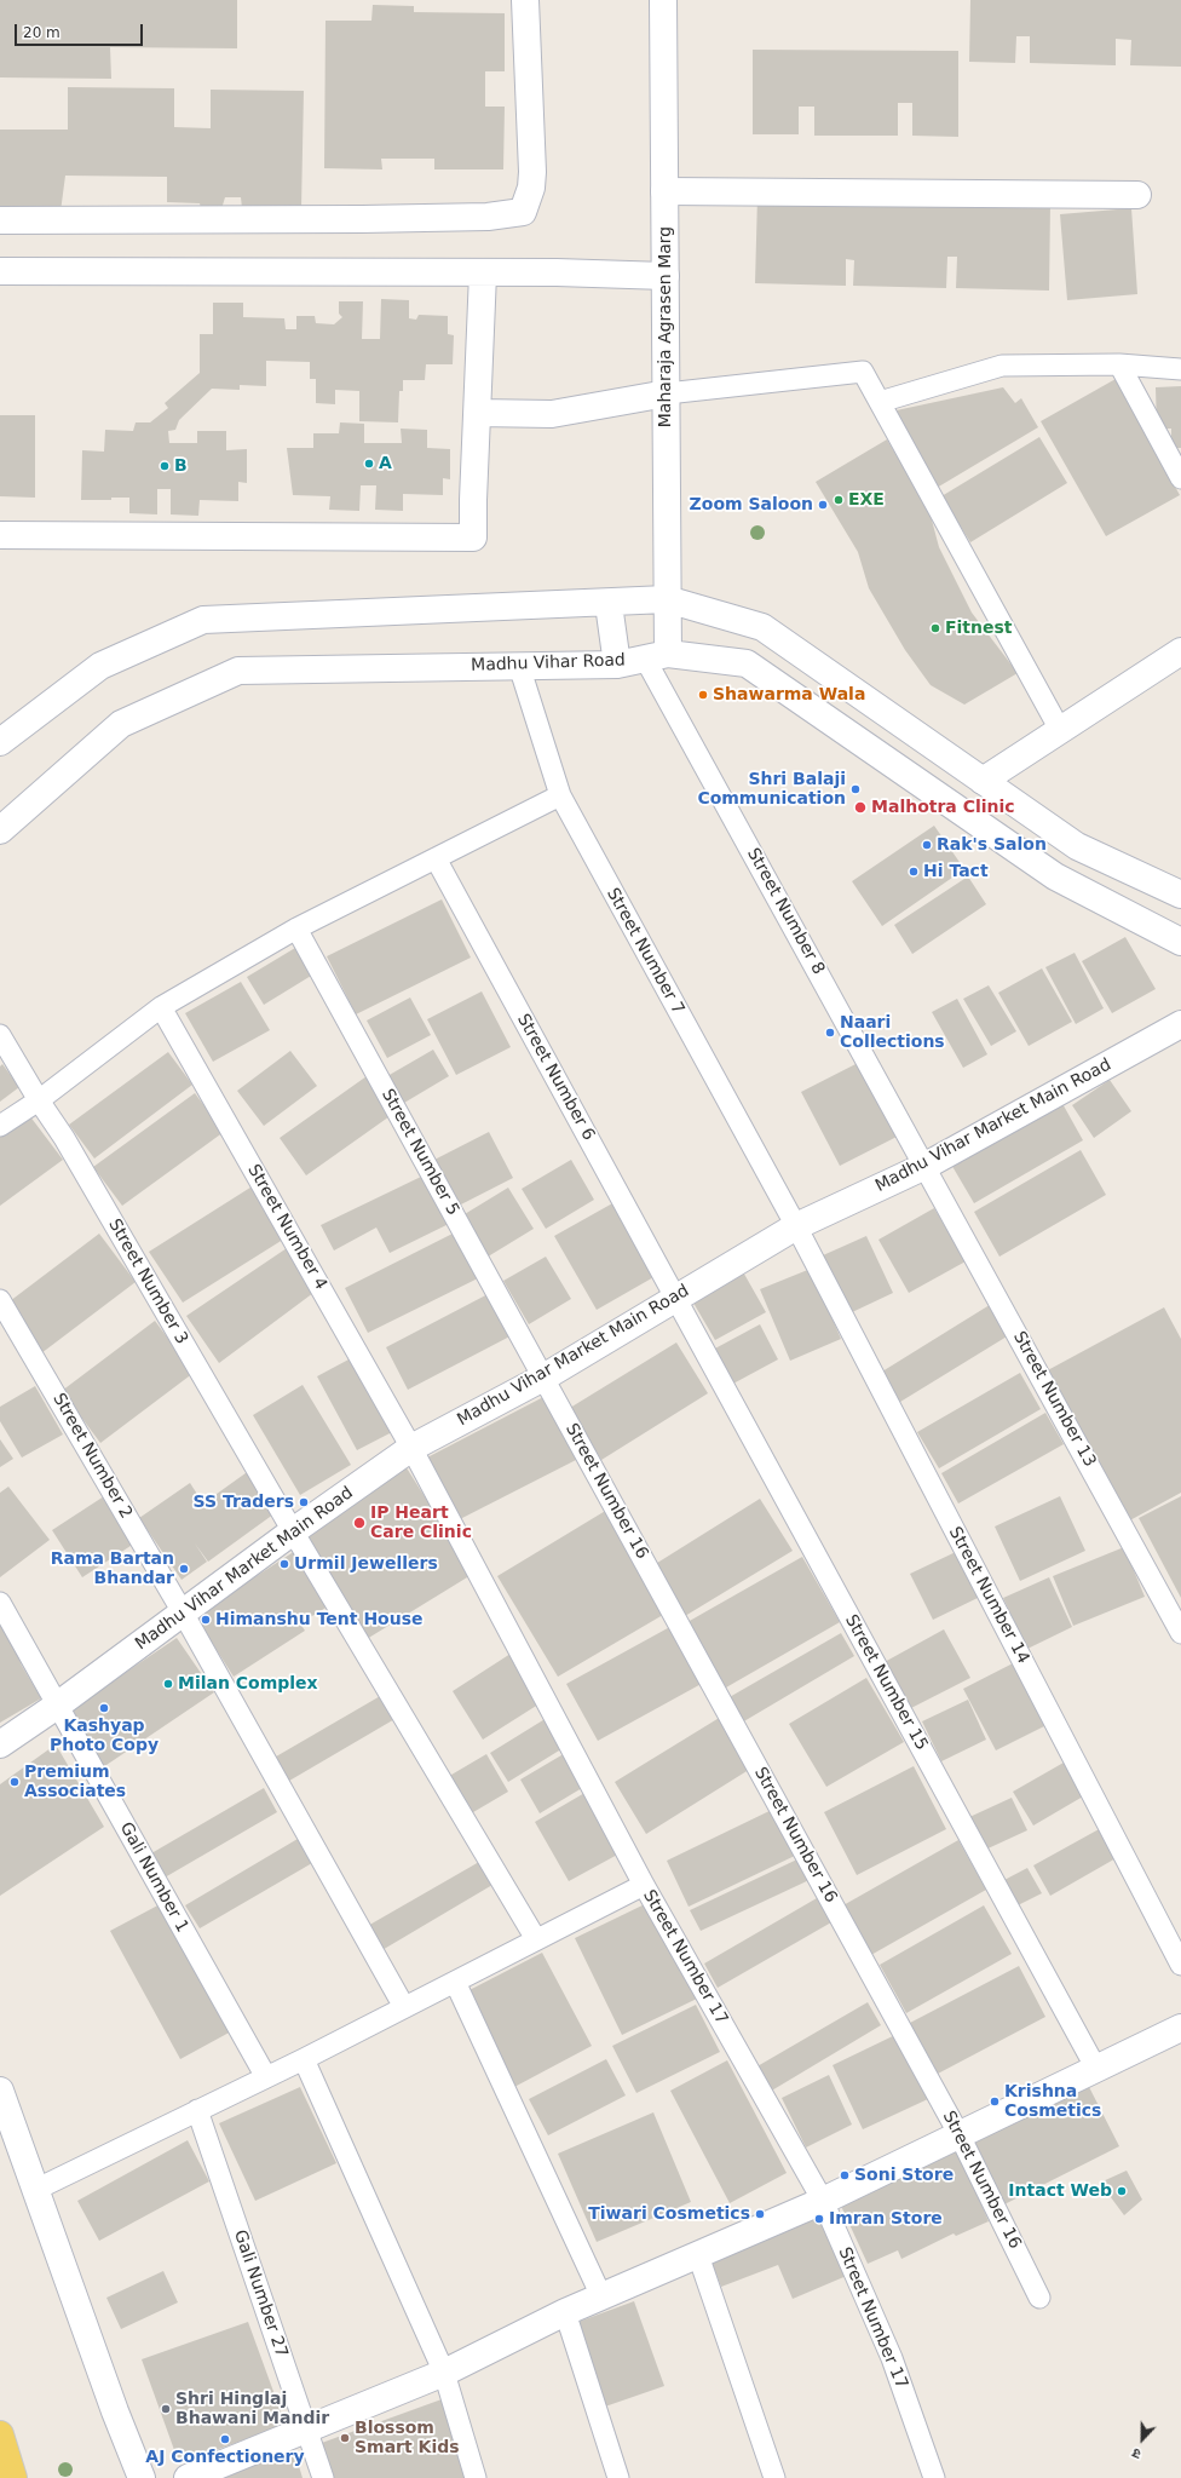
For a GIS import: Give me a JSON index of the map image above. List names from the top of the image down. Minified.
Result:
{"streets":{"street":["Maharaja Agrasen Marg","Madhu Vihar Road","Madhu Vihar Market Main Road"],"lane":["Street Number 8","Street Number 7","Street Number 6","Street Number 5","Street Number 4","Street Number 3","Street Number 13","Street Number 2","Street Number 16","Street Number 14","Street Number 15","Gali Number 1","Street Number 17","Gali Number 27"]},"crossings":[["Maharaja Agrasen Marg","Madhu Vihar Road"],["Maharaja Agrasen Marg","Street Number 8"],["Madhu Vihar Road","Street Number 8"],["Madhu Vihar Road","Street Number 7"],["Street Number 8","Madhu Vihar Market Main Road"],["Street Number 8","Street Number 13"],["Street Number 7","Madhu Vihar Market Main Road"],["Street Number 7","Street Number 14"],["Street Number 6","Madhu Vihar Market Main Road"],["Street Number 6","Street Number 15"],["Madhu Vihar Market Main Road","Street Number 5"],["Madhu Vihar Market Main Road","Street Number 4"],["Madhu Vihar Market Main Road","Street Number 3"],["Madhu Vihar Market Main Road","Street Number 13"],["Madhu Vihar Market Main Road","Street Number 2"],["Madhu Vihar Market Main Road","Street Number 16"],["Madhu Vihar Market Main Road","Street Number 14"],["Madhu Vihar Market Main Road","Street Number 15"],["Madhu Vihar Market Main Road","Gali Number 1"],["Madhu Vihar Market Main Road","Street Number 17"],["Street Number 5","Street Number 16"],["Street Number 4","Street Number 17"]],"places":["A","B","EXE","Zoom Saloon","Fitnest","Shawarma Wala","Shri Balaji Communication","Malhotra Clinic","Rak's Salon","Hi Tact","Naari Collections","SS Traders","IP Heart Care Clinic","Urmil Jewellers","Rama Bartan Bhandar","Himanshu Tent House","Milan Complex","Kashyap Photo Copy","Premium Associates","Krishna Cosmetics","Soni Store","Intact Web","Tiwari Cosmetics","Imran Store","Shri Hinglaj Bhawani Mandir","Blossom Smart Kids","AJ Confectionery"],"scale_bar":"20 m","north":"bottom"}
